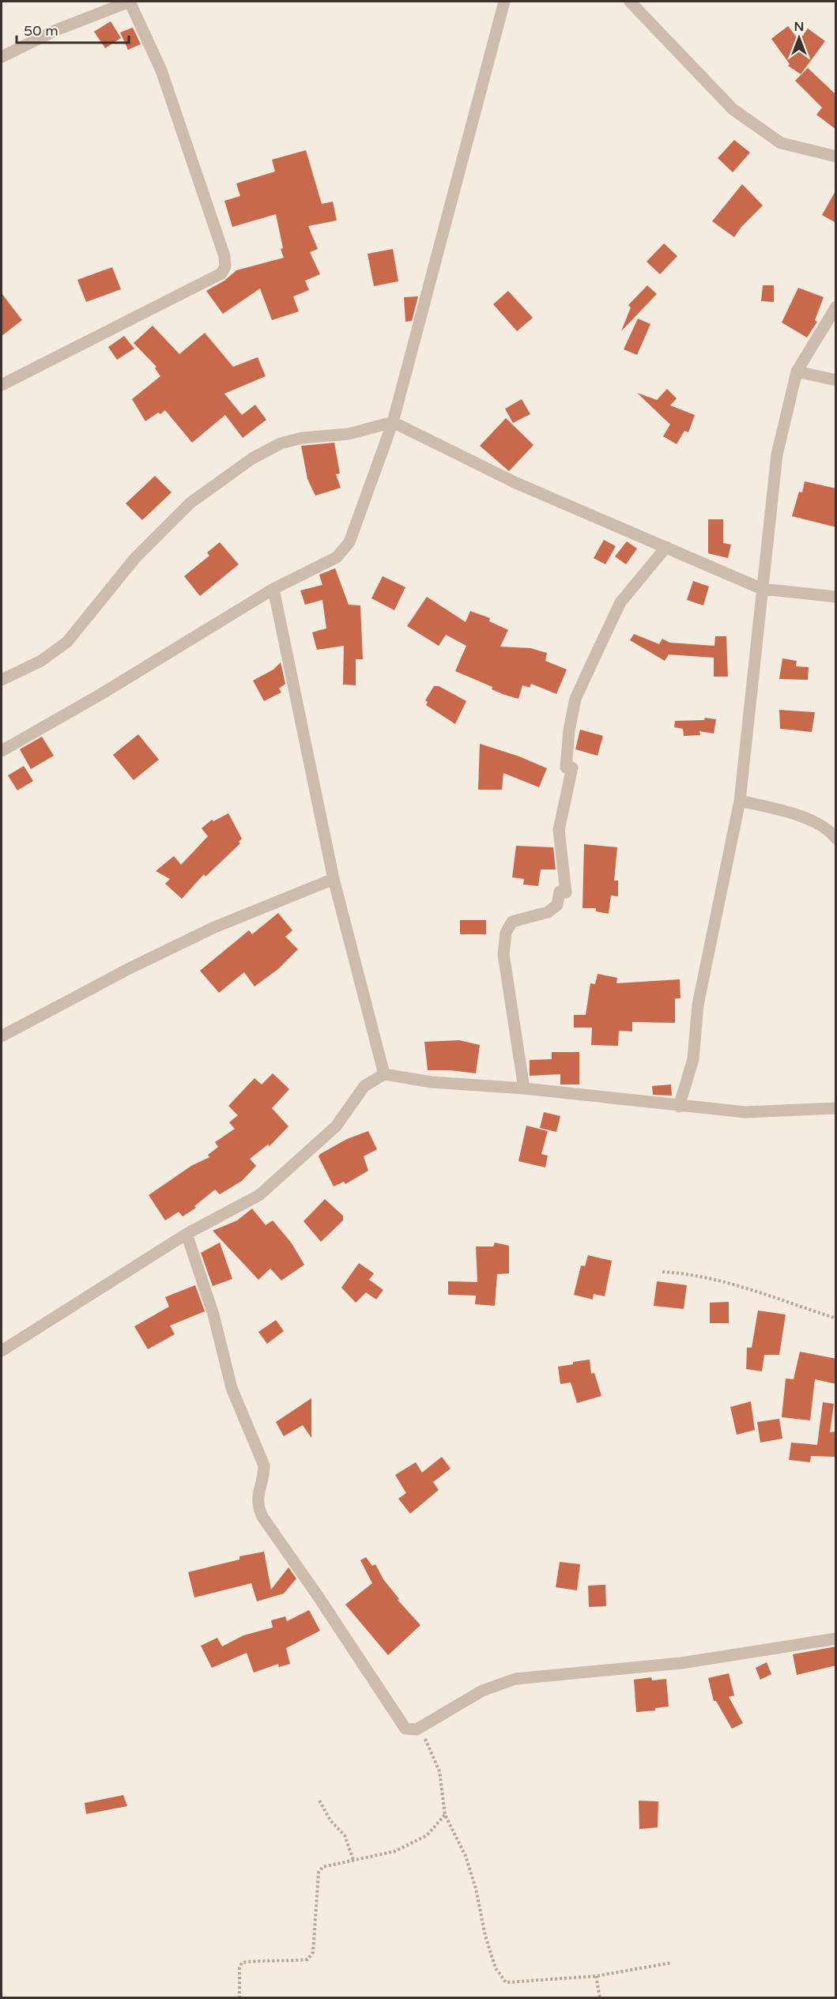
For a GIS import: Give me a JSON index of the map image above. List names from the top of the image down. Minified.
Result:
{"scale_bar":"50 m","north":"top"}
